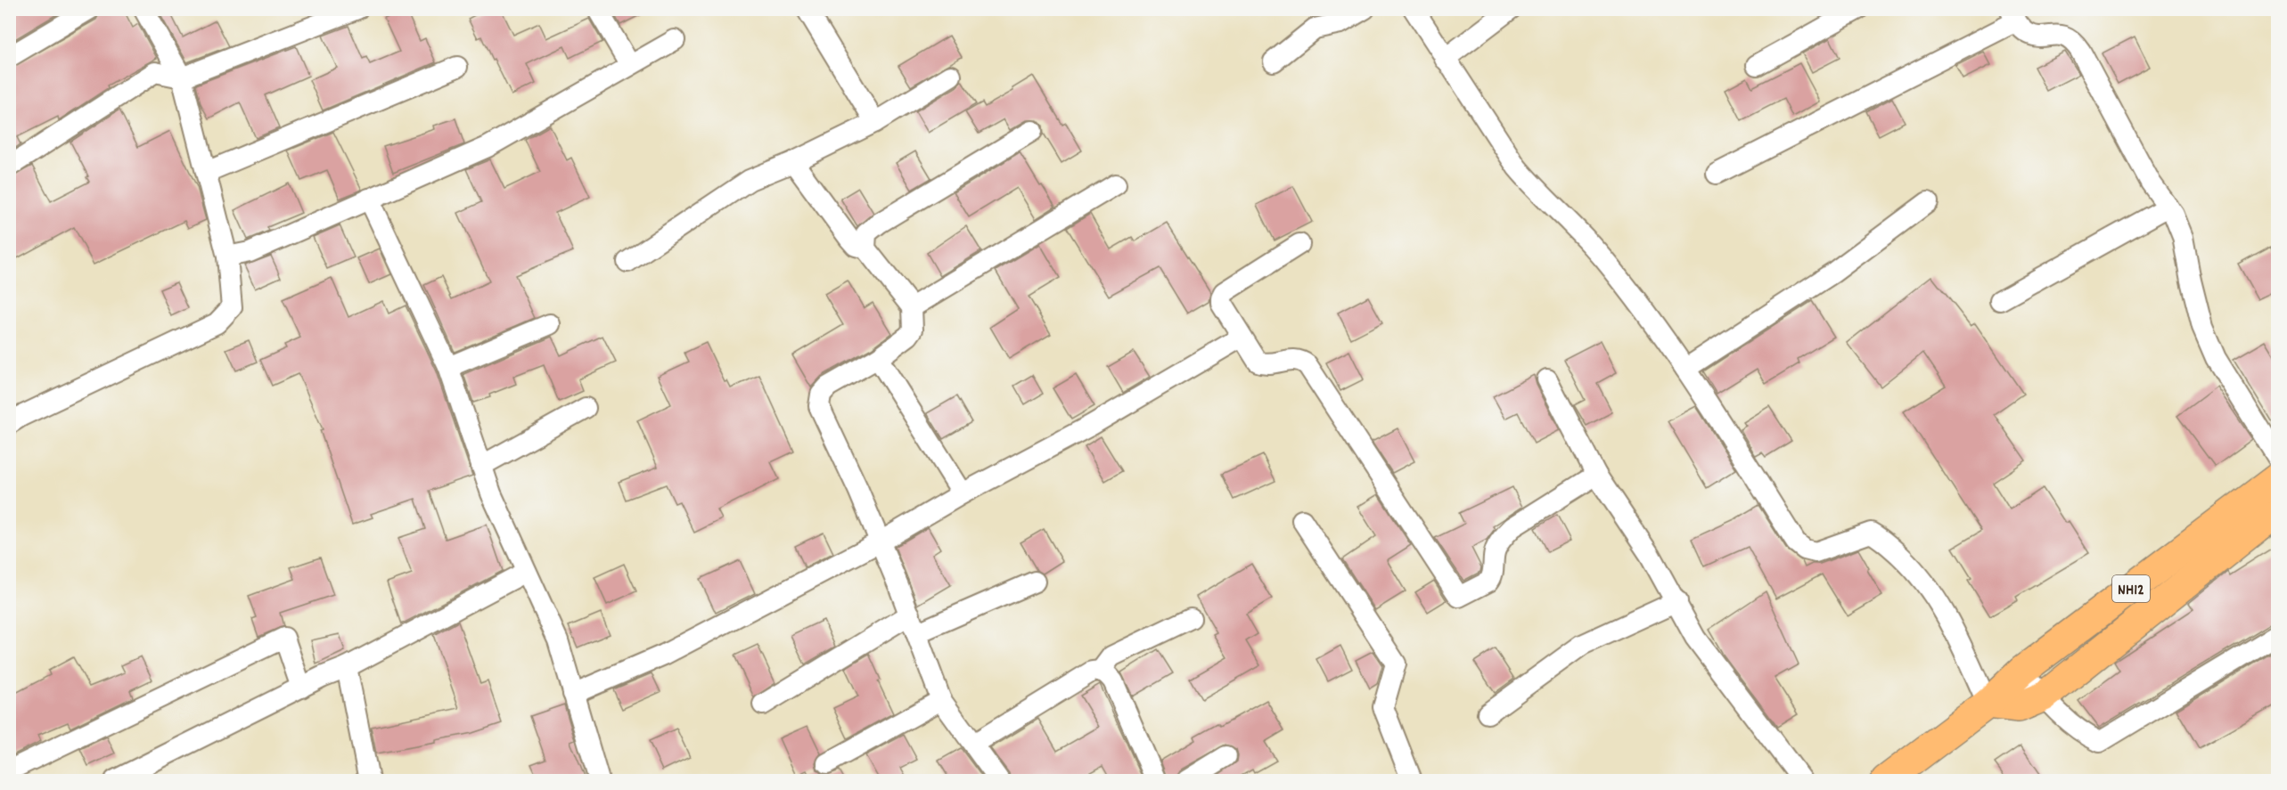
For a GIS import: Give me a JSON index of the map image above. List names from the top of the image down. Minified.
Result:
{"streets":{"highway":["NH12"]}}
